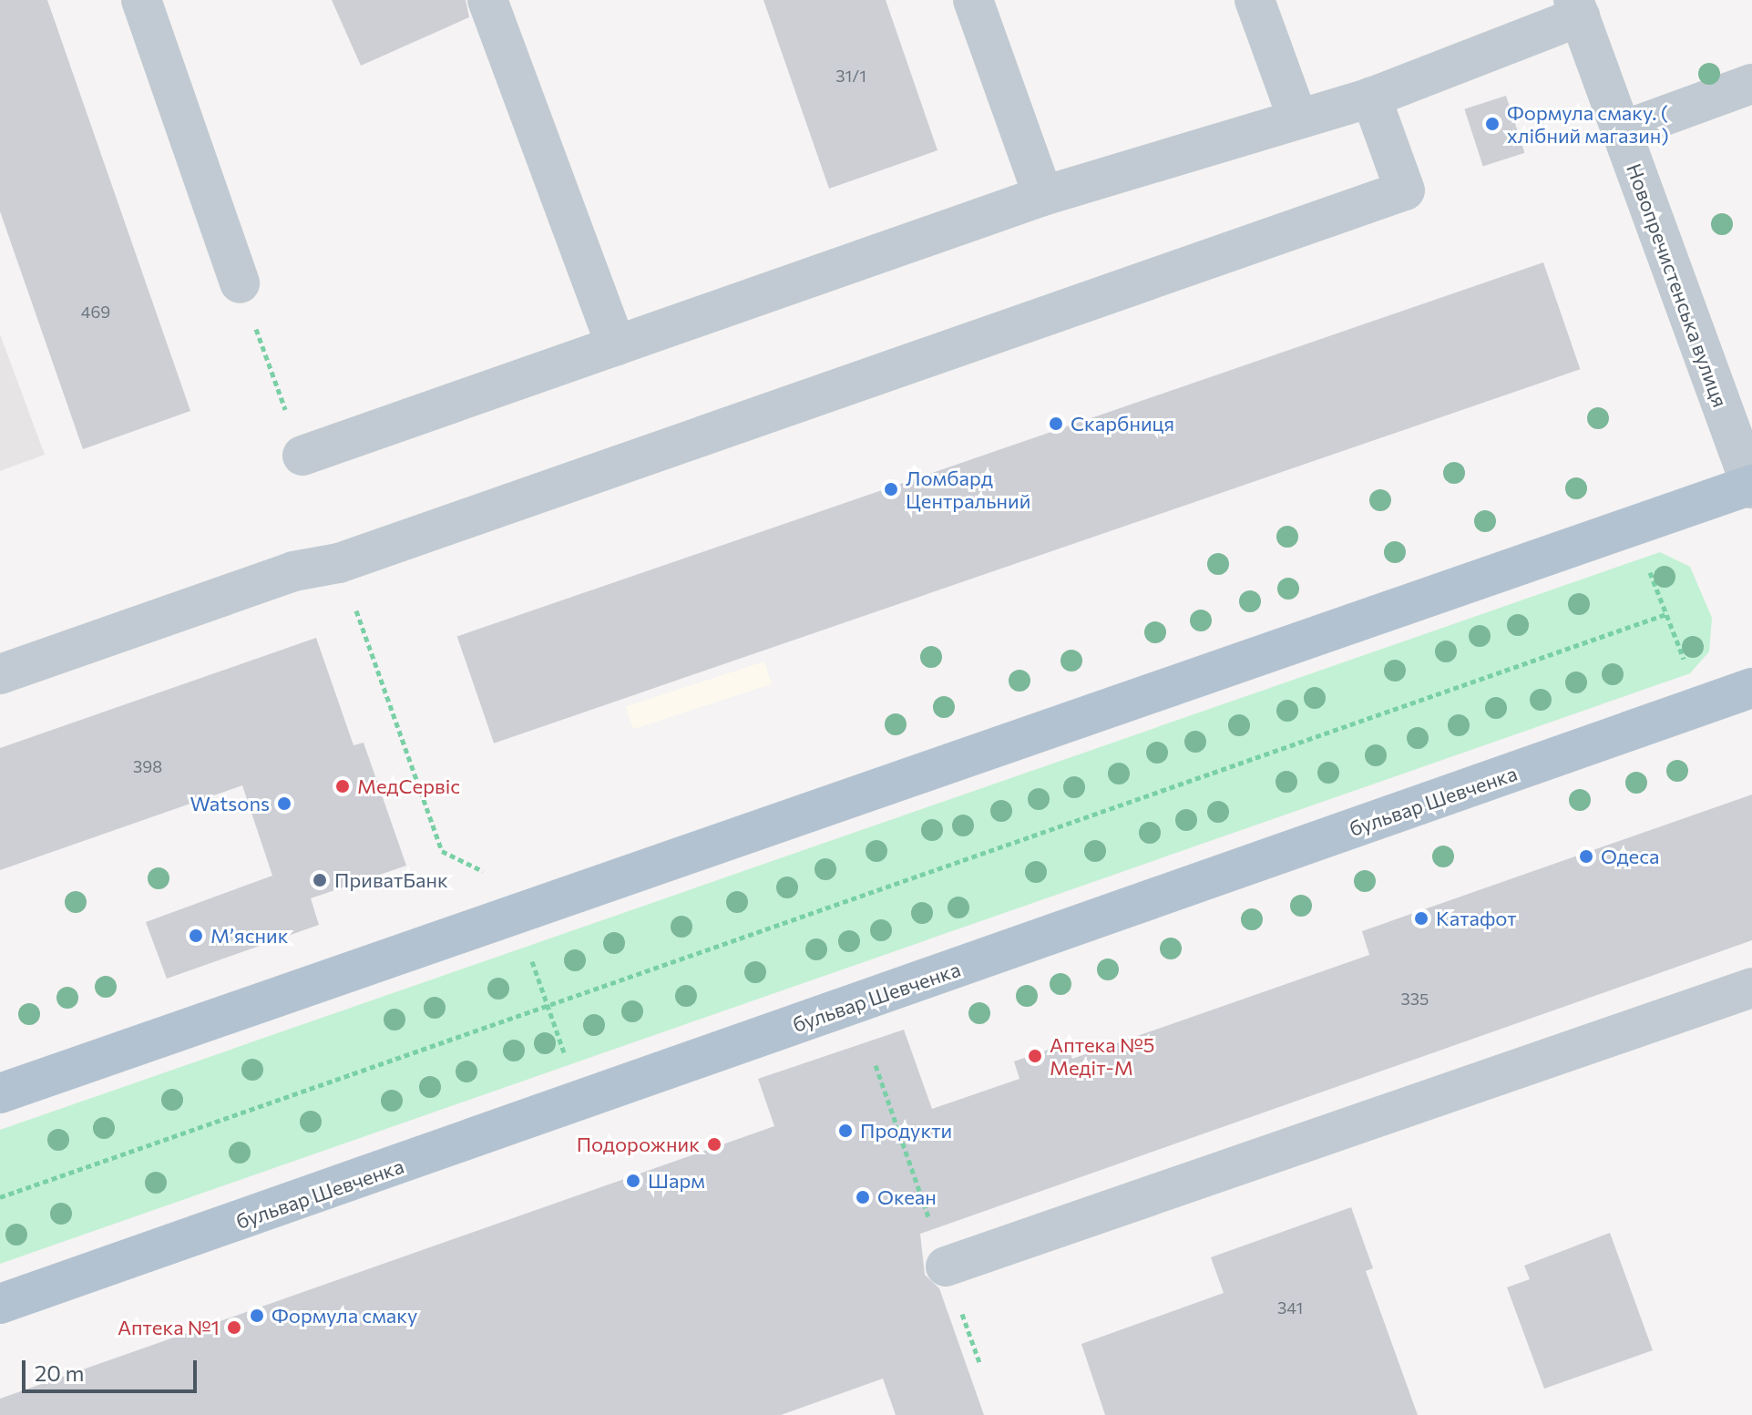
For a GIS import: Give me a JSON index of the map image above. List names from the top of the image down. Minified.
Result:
{"streets":{"main road":["бульвар Шевченка"],"street":["Новопречистенська вулиця"]},"places":["Формула смаку. ( хлібний магазин)","Скарбниця","Ломбард Центральний","МедСервіс","Watsons","Одеса","ПриватБанк","Катафот","Мʼясник","Аптека №5 Медіт-М","Продукти","Подорожник","Шарм","Океан","Формула смаку","Аптека №1"],"house_numbers":["31/1","469","398","335","341"],"scale_bar":"20 m"}
